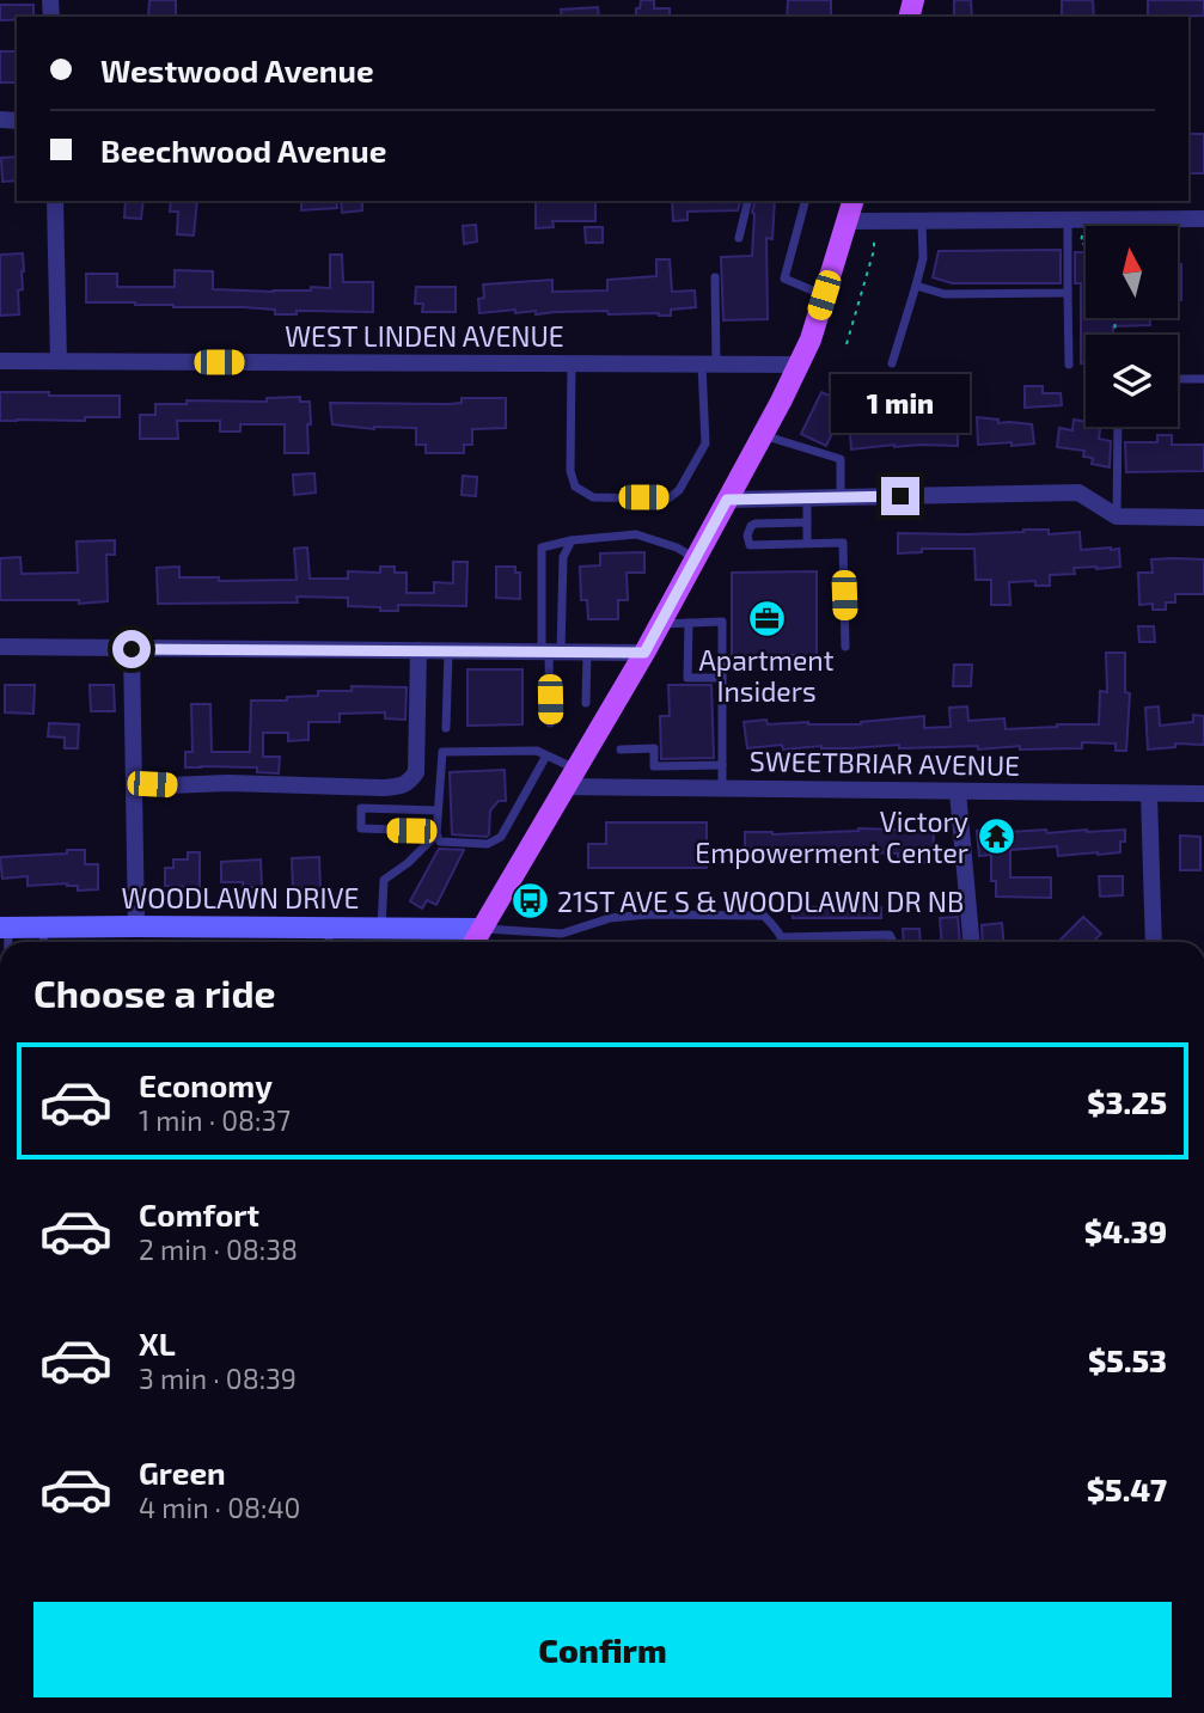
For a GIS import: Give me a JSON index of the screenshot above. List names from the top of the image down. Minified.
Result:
{"streets":{"main road":["WOODLAWN DRIVE"],"street":["WEST LINDEN AVENUE","SWEETBRIAR AVENUE"]},"places":{"office":["Apartment Insiders"],"temple":["Victory Empowerment Center"],"bus stop":["21ST AVE S & WOODLAWN DR NB"]},"north":"top","page":{"banner":["Westwood Avenue","Beechwood Avenue"],"bubble":"1 min","heading":"Choose a ride","list":[{"name":"Economy","note":"1 min · 08:37","value":"$3.25"},{"name":"Comfort","note":"2 min · 08:38","value":"$4.39"},{"name":"XL","note":"3 min · 08:39","value":"$5.53"},{"name":"Green","note":"4 min · 08:40","value":"$5.47"}],"buttons":"Confirm"}}
